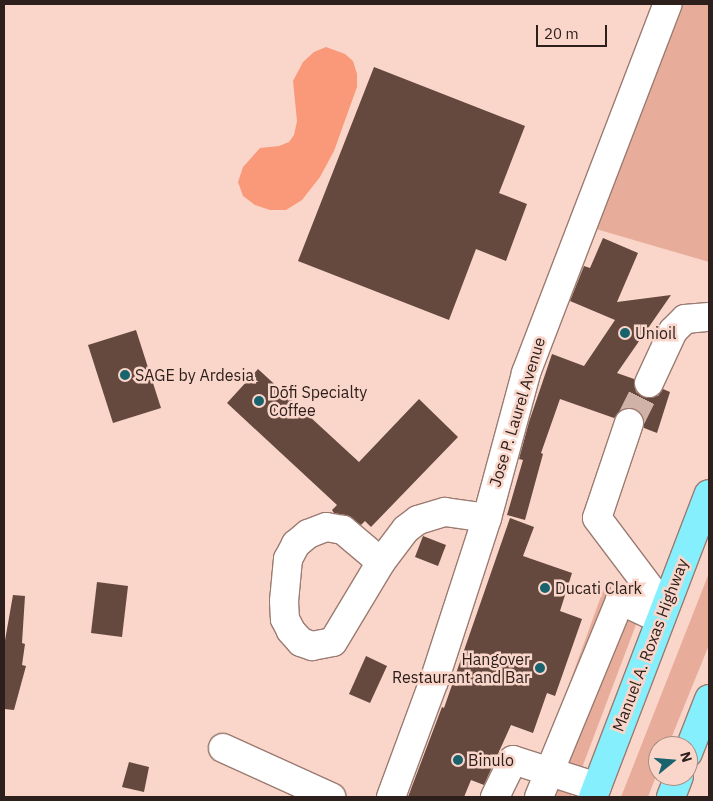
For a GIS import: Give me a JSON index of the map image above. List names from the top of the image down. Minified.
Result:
{"streets":{"main road":["Manuel A. Roxas Highway"],"street":["Jose P. Laurel Avenue"]},"places":["Unioil","SAGE by Ardesia","Dōfi Specialty Coffee","Ducati Clark","Hangover Restaurant and Bar","Binulo"],"scale_bar":"20 m","north":"right"}
